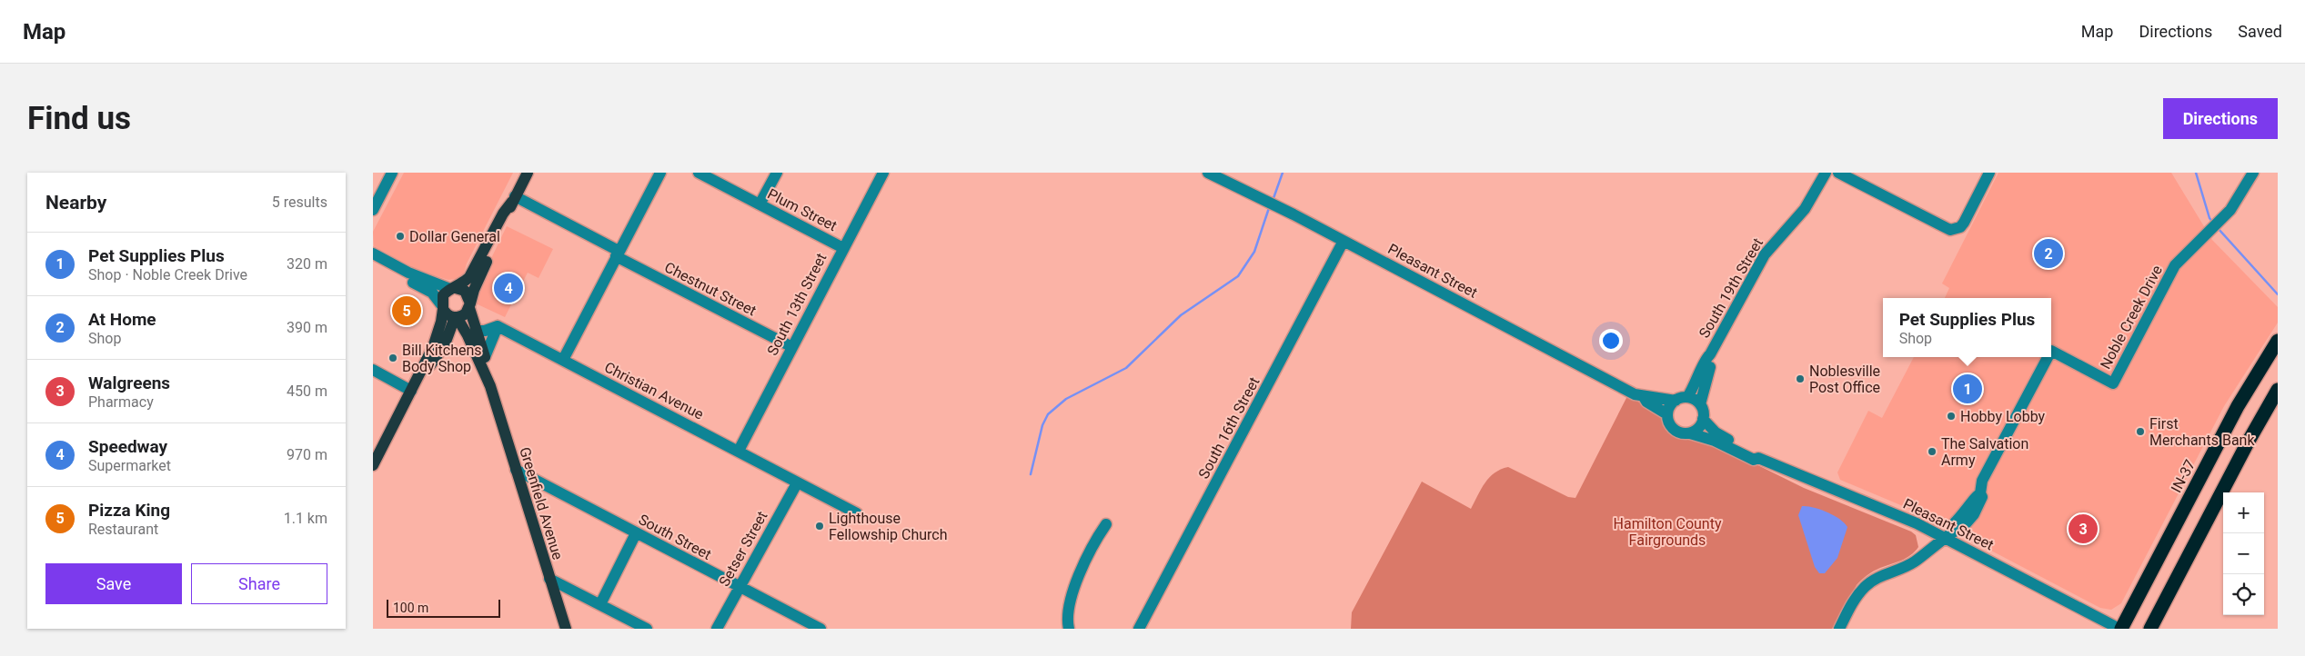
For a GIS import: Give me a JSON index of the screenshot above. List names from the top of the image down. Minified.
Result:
{"streets":{"highway":["IN-37"],"main road":["Greenfield Avenue"],"street":["Plum Street","Pleasant Street","South 19th Street","Chestnut Street","South 13th Street","Noble Creek Drive","Christian Avenue","South 16th Street","South Street","Setser Street"]},"crossings":[["Plum Street","South 13th Street"],["Pleasant Street","South 19th Street"],["Pleasant Street","Noble Creek Drive"],["Pleasant Street","South 16th Street"],["Pleasant Street","IN-37"],["Chestnut Street","South 13th Street"],["South 13th Street","Christian Avenue"],["Christian Avenue","Setser Street"],["Greenfield Avenue","South Street"],["South Street","Setser Street"]],"parks":["Hamilton County Fairgrounds"],"places":["Dollar General","Bill Kitchens Body Shop","Noblesville Post Office","Hobby Lobby","First Merchants Bank","The Salvation Army","Lighthouse Fellowship Church"],"scale_bar":"100 m","page":{"header":"Map","nav":["Map","Directions","Saved"],"buttons":["Directions",["Save","Share"]],"title":"Find us","heading":["Nearby","5 results"],"list":[{"mark":"1","name":"Pet Supplies Plus","note":"Shop · Noble Creek Drive","value":"320 m"},{"mark":"2","name":"At Home","note":"Shop","value":"390 m"},{"mark":"3","name":"Walgreens","note":"Pharmacy","value":"450 m"},{"mark":"4","name":"Speedway","note":"Supermarket","value":"970 m"},{"mark":"5","name":"Pizza King","note":"Restaurant","value":"1.1 km"}],"pins":["2","4","5","1","3"],"popup":["Pet Supplies Plus","Shop"],"map_buttons":["+","−"],"scale":"100 m"}}
